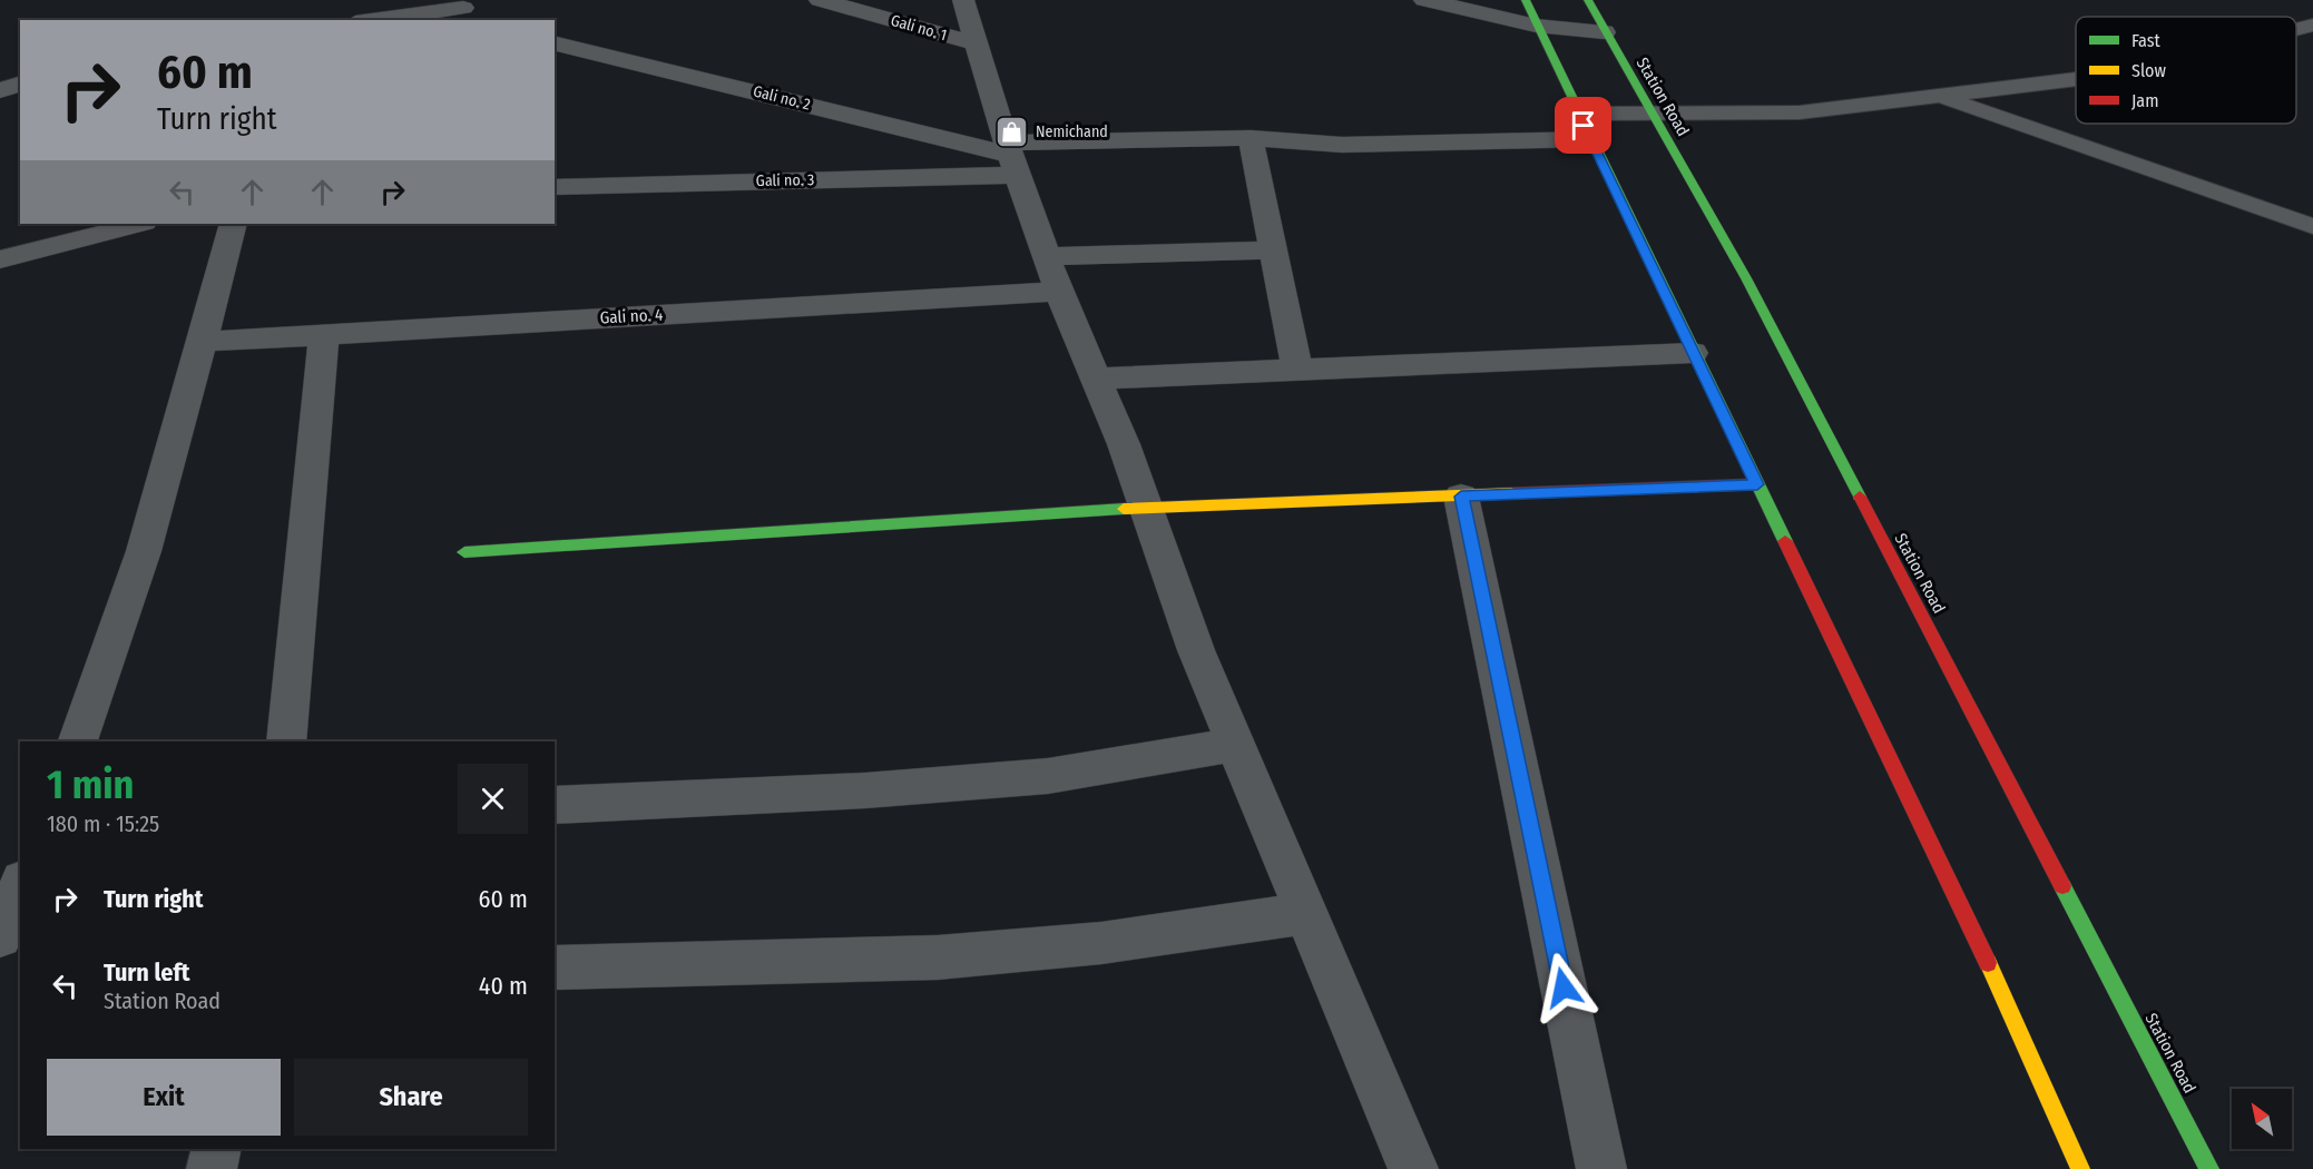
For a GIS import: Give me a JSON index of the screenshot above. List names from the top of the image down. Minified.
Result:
{"streets":{"street":["Gali no. 1","Station Road","Gali no. 2","Gali no. 3","Gali no. 4"]},"crossings":[["Gali no. 2","Gali no. 3"]],"places":{"shop":["Nemichand"]},"legend":["Fast","Slow","Jam"],"north":"top left","page":{"turn":["60 m","Turn right"],"heading":["1 min","180 m · 15:25"],"list":[{"name":"Turn right","value":"60 m"},{"name":"Turn left","note":"Station Road","value":"40 m"}],"buttons":["Exit","Share"]}}
